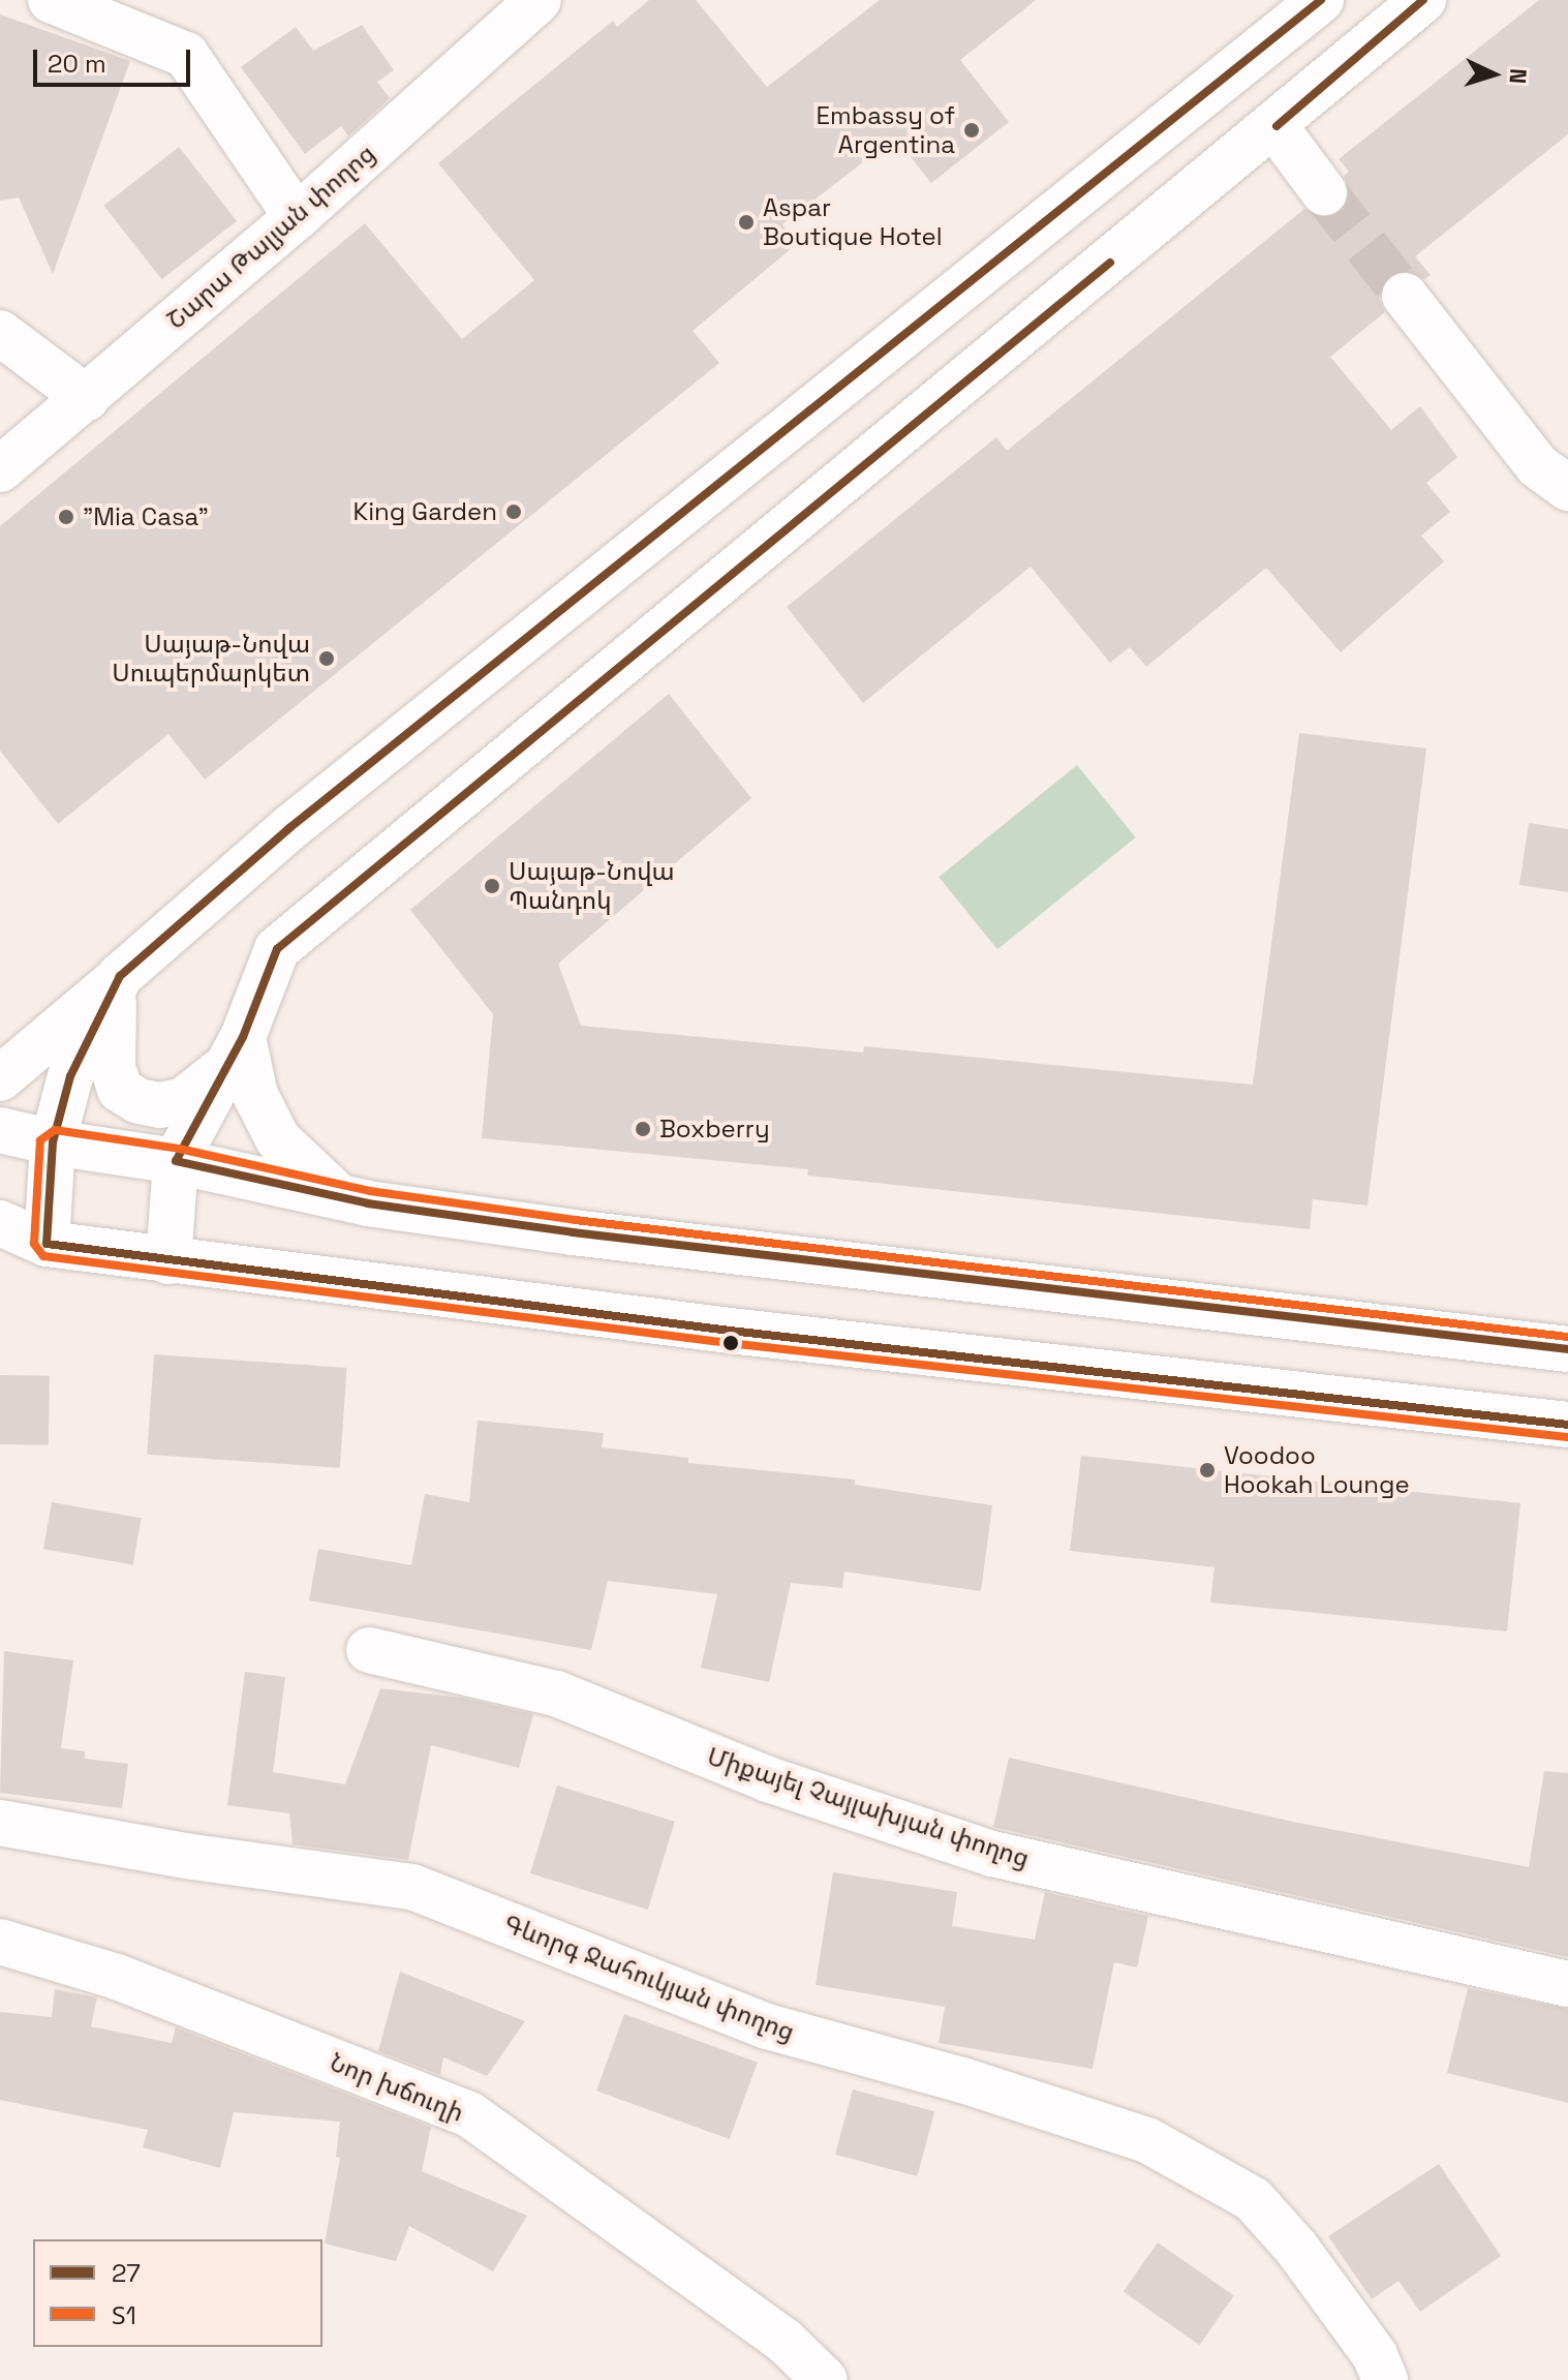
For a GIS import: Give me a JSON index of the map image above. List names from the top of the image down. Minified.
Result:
{"streets":{"main road":["Շարա Թալյան փողոց","Միքայել Չայլախյան փողոց","Գևորգ Ջահուկյան փողոց","Նոր խճուղի"]},"places":["Embassy of Argentina","Aspar Boutique Hotel","King Garden","\"Mia Casa\"","Սայաթ-Նովա Սուպերմարկետ","Սայաթ-Նովա Պանդոկ","Boxberry","Voodoo Hookah Lounge"],"lines":["transit line 27","transit line Տ1"],"legend":["27","Տ1"],"scale_bar":"20 m","north":"right"}
